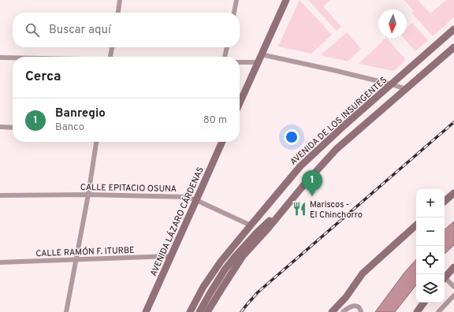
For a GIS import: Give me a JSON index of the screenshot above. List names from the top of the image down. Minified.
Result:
{"streets":{"main road":["AVENIDA DE LOS INSURGENTES","AVENIDA LÁZARO CÁRDENAS"],"street":["CALLE EPITACIO OSUNA","CALLE RAMÓN F. ITURBE"]},"crossings":[["AVENIDA DE LOS INSURGENTES","CALLE EPITACIO OSUNA"],["CALLE EPITACIO OSUNA","AVENIDA LÁZARO CÁRDENAS"],["AVENIDA LÁZARO CÁRDENAS","CALLE RAMÓN F. ITURBE"]],"places":{"restaurant":["Mariscos - El Chinchorro"]},"north":"bottom","page":{"search":"Buscar aquí","heading":"Cerca","list":[{"mark":"1","name":"Banregio","note":"Banco","value":"80 m"}],"pins":"1","map_buttons":["+","−"]}}
